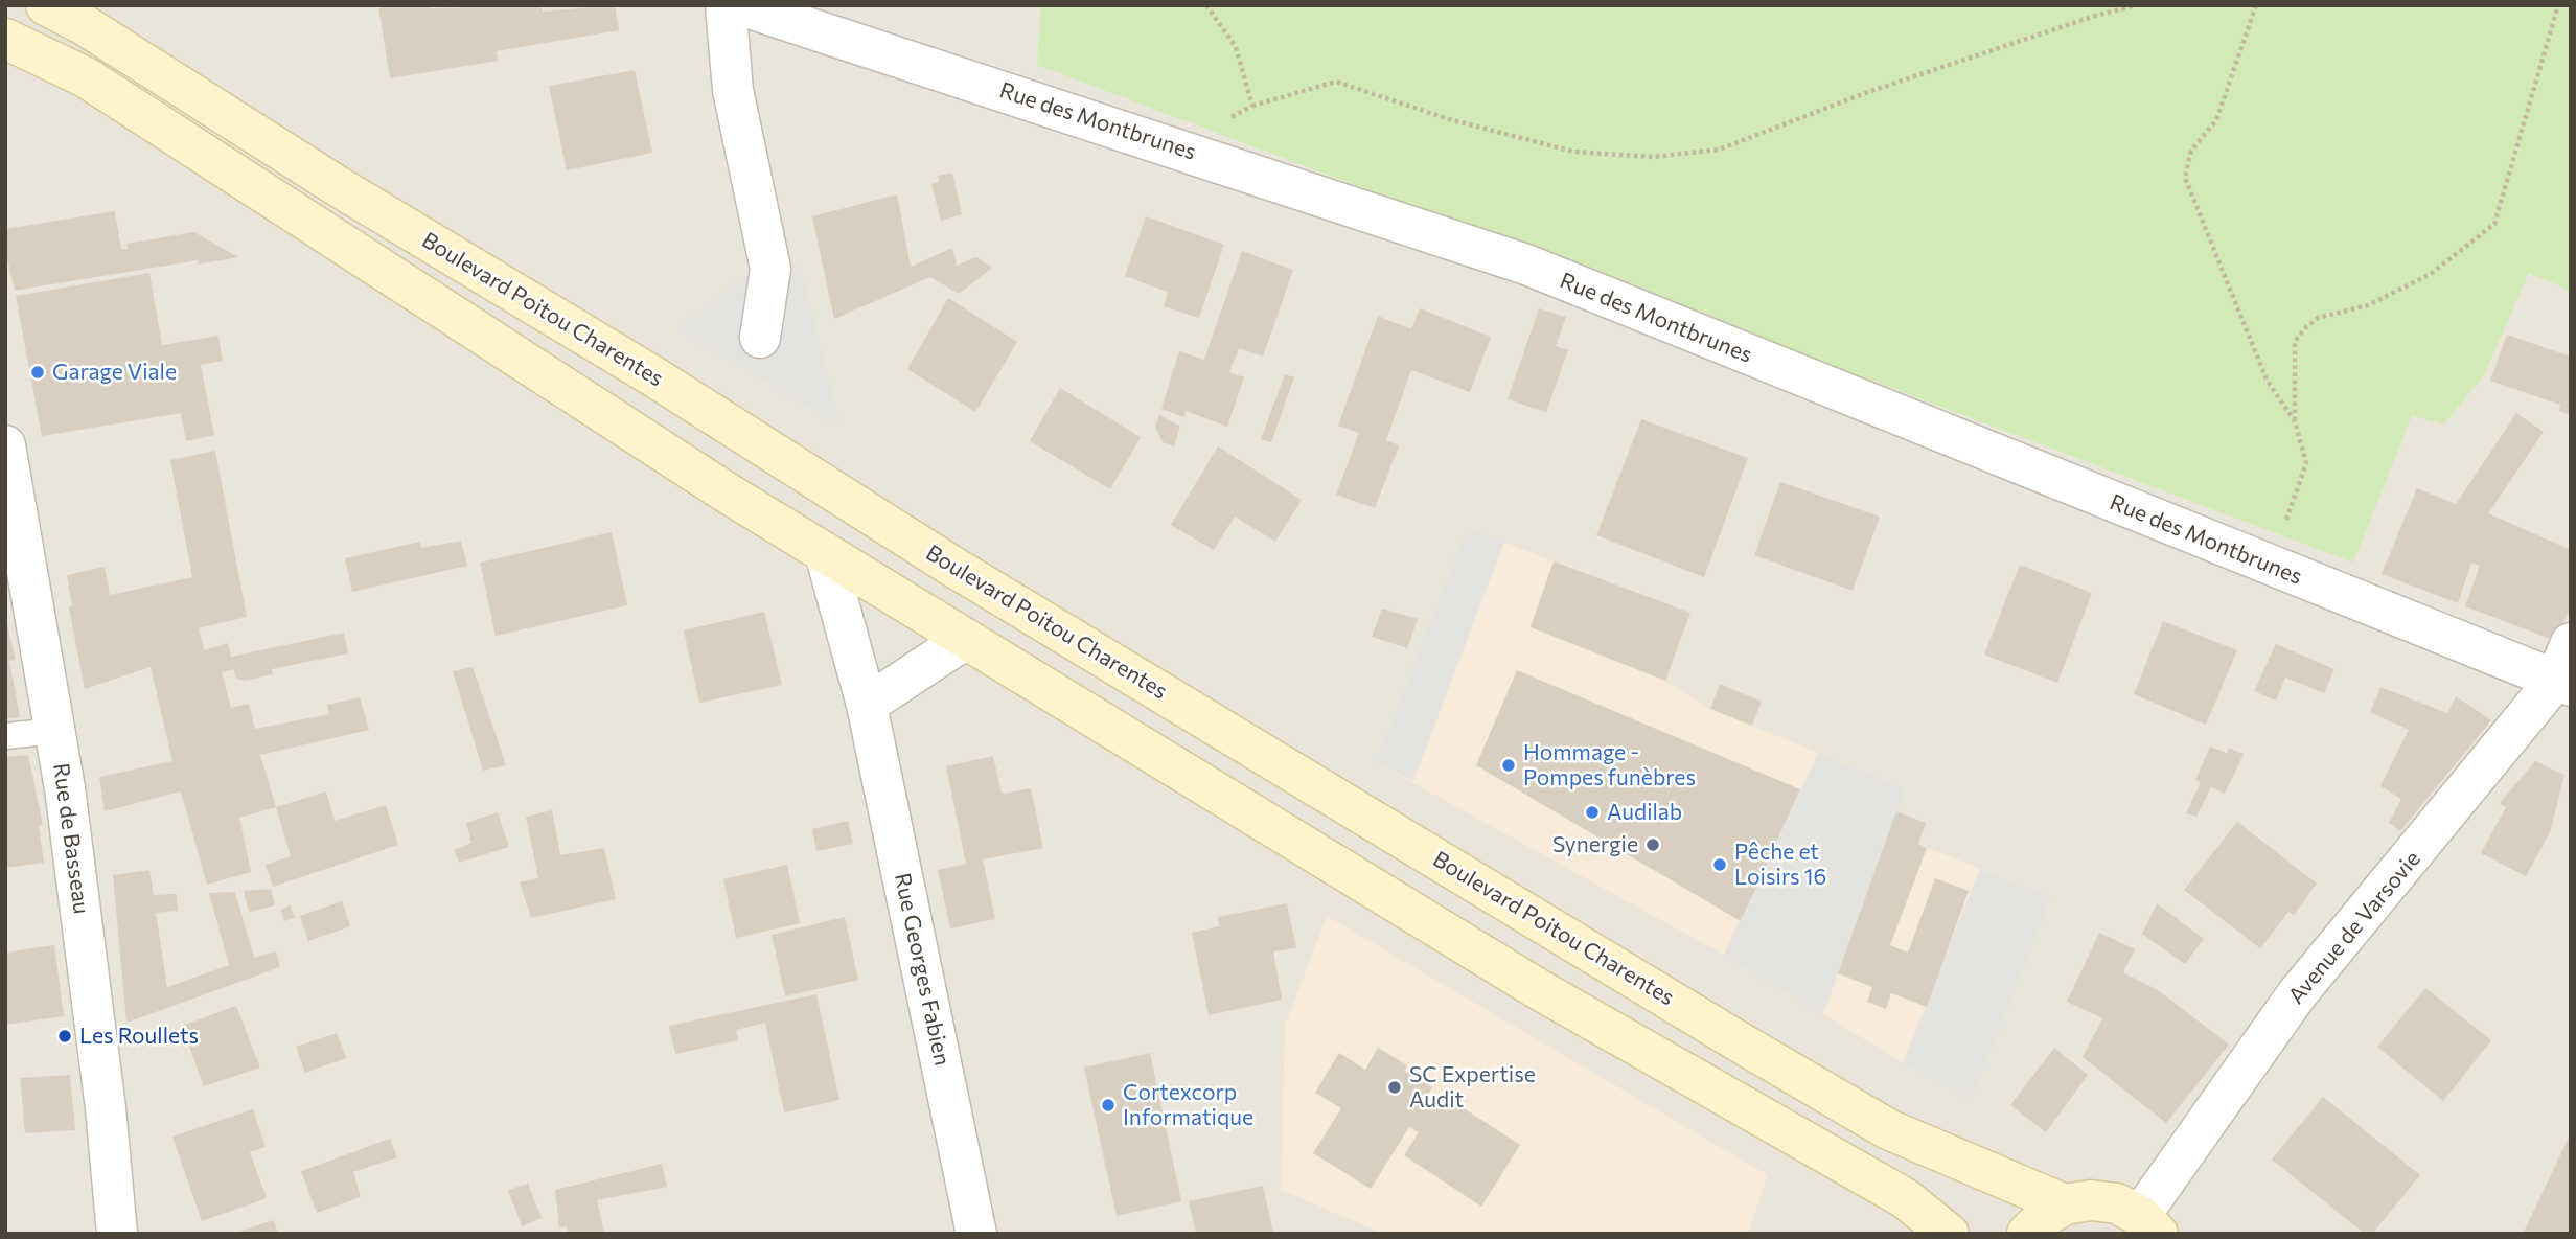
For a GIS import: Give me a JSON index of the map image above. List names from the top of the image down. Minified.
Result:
{"streets":{"main road":["Boulevard Poitou Charentes"],"street":["Rue des Montbrunes","Rue de Basseau","Avenue de Varsovie","Rue Georges Fabien"]},"crossings":[["Rue des Montbrunes","Avenue de Varsovie"]],"places":["Garage Viale","Hommage - Pompes funèbres","Audilab","Synergie","Pêche et Loisirs 16","Les Roullets","SC Expertise Audit","Cortexcorp Informatique"]}
